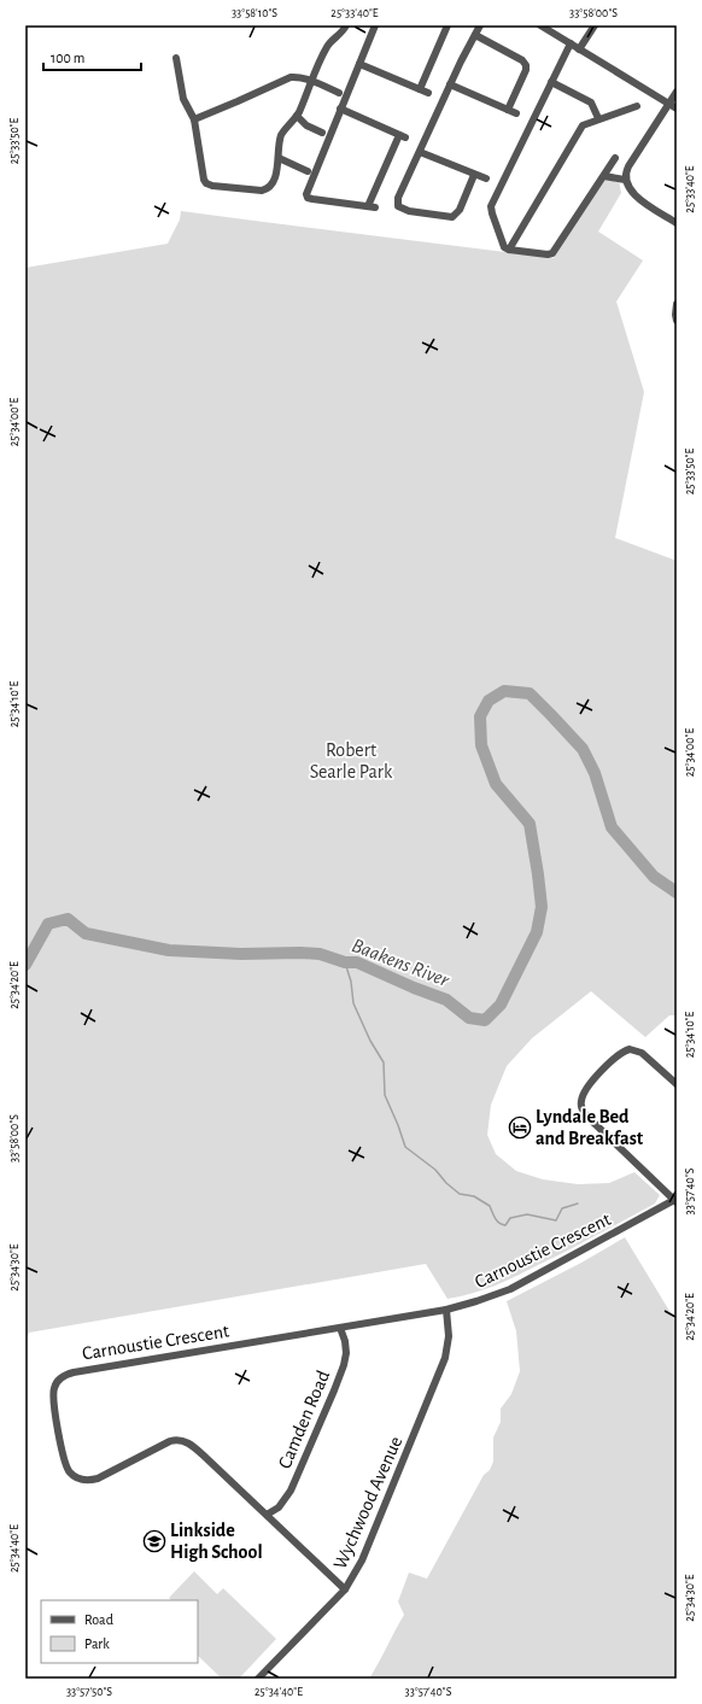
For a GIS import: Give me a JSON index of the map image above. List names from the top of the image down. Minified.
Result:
{"streets":{"street":["Carnoustie Crescent","Camden Road","Wychwood Avenue"]},"crossings":[["Carnoustie Crescent","Camden Road"],["Carnoustie Crescent","Wychwood Avenue"]],"water":["Baakens River"],"parks":["Robert Searle Park"],"places":{"hotel":["Lyndale Bed and Breakfast"],"school or university":["Linkside High School"]},"legend":["Road","Park"],"scale_bar":"100 m","coordinates":["33°58'10\"S","25°33'40\"E","33°58'00\"S","25°33'50\"E","25°34'00\"E","25°34'10\"E","25°34'20\"E","33°57'40\"S","25°34'30\"E","25°34'40\"E","33°57'50\"S"]}
